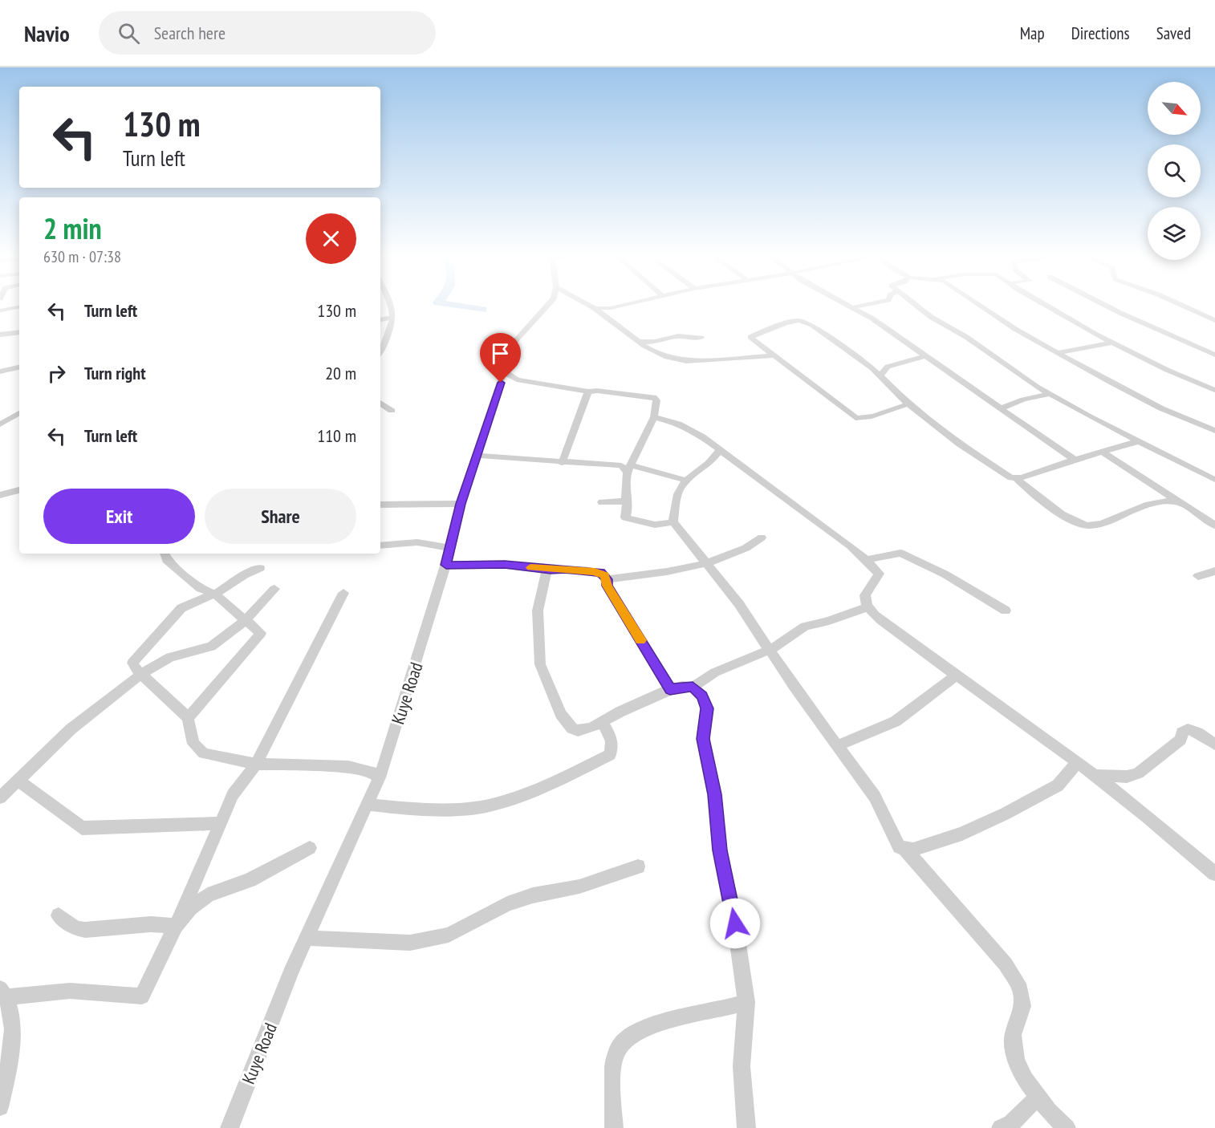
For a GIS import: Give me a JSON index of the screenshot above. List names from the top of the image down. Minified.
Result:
{"streets":{"street":["Kuye Road"]},"north":"bottom right","page":{"header":"Navio","search":"Search here","nav":["Map","Directions","Saved"],"turn":["130 m","Turn left"],"heading":["2 min","630 m · 07:38"],"list":[{"name":"Turn left","value":"130 m"},{"name":"Turn right","value":"20 m"},{"name":"Turn left","value":"110 m"}],"buttons":["Exit","Share"]}}
